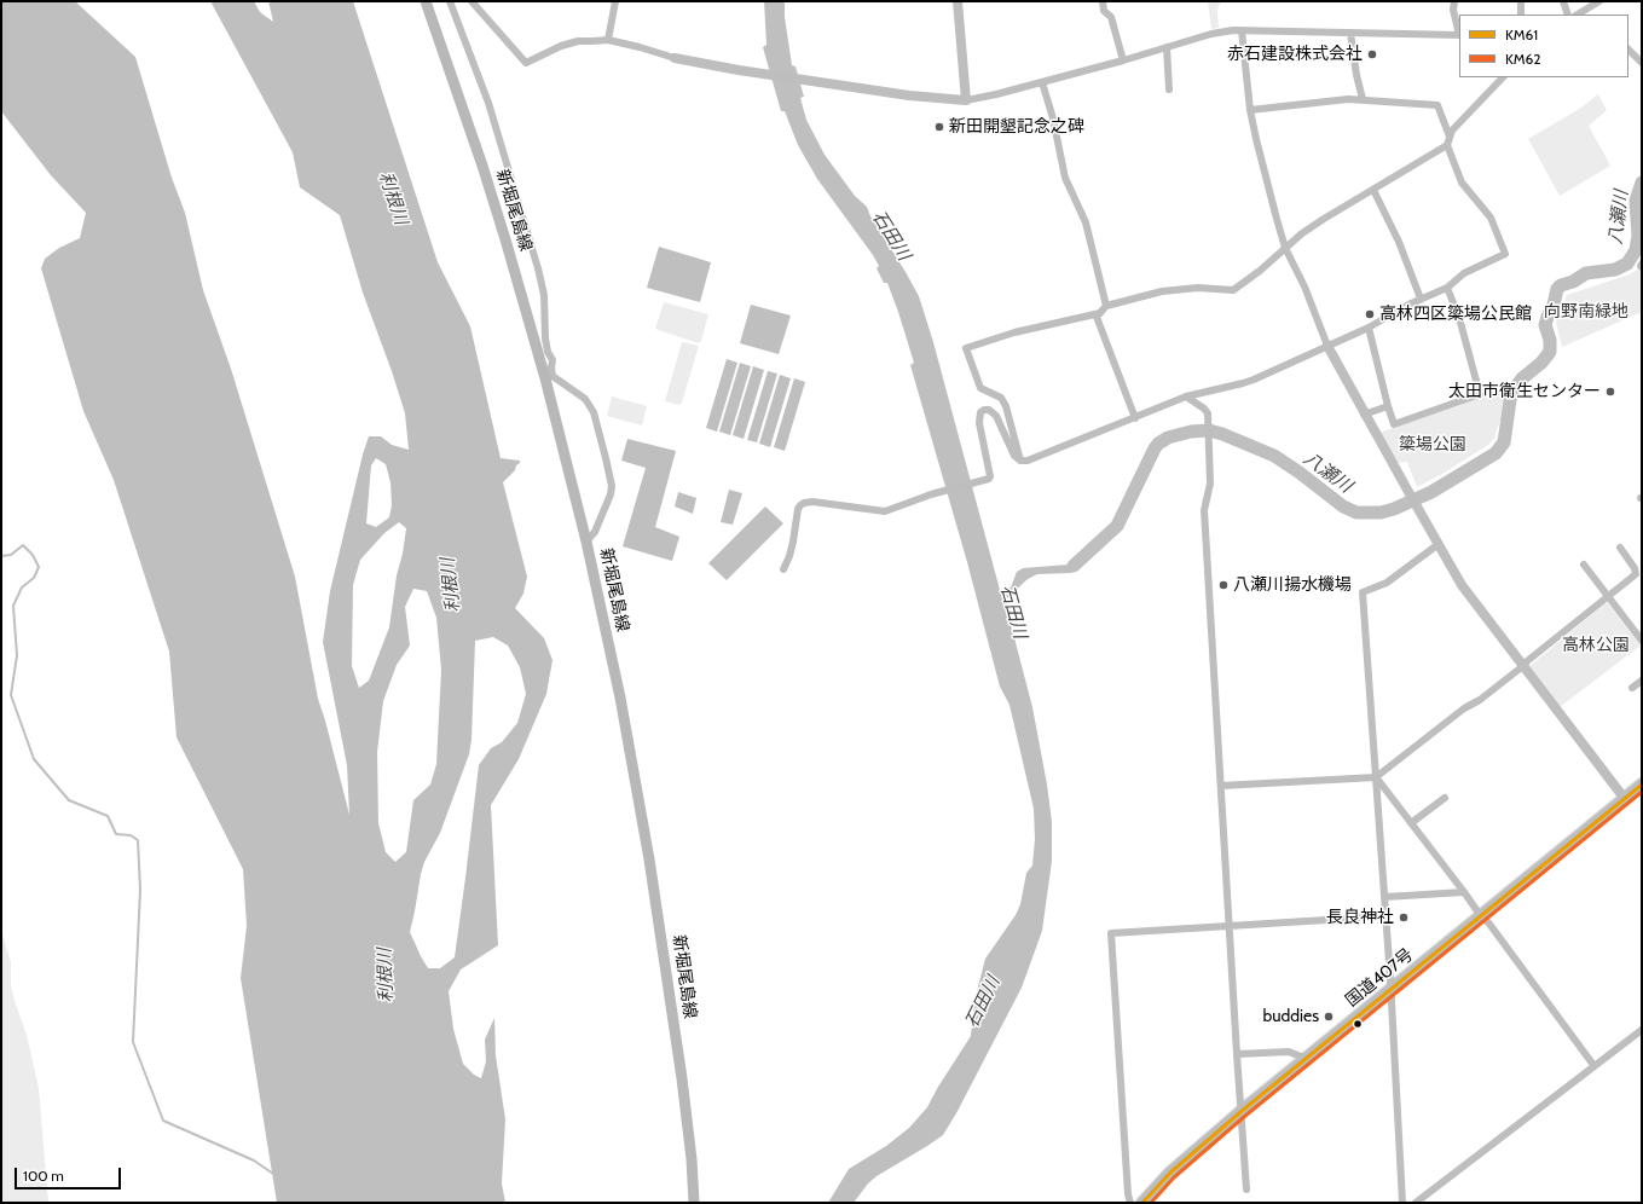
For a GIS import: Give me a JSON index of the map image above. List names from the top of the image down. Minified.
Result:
{"streets":{"highway":["国道407号"],"main road":["新堀尾島線"]},"water":["利根川","八瀬川","石田川"],"parks":["向野南緑地","簗場公園","高林公園"],"places":["赤石建設株式会社","新田開墾記念之碑","高林四区簗場公民館","太田市衛生センター","八瀬川揚水機場","長良神社","buddies"],"lines":["transit line KM61","transit line KM62"],"legend":["KM61","KM62"],"scale_bar":"100 m"}
